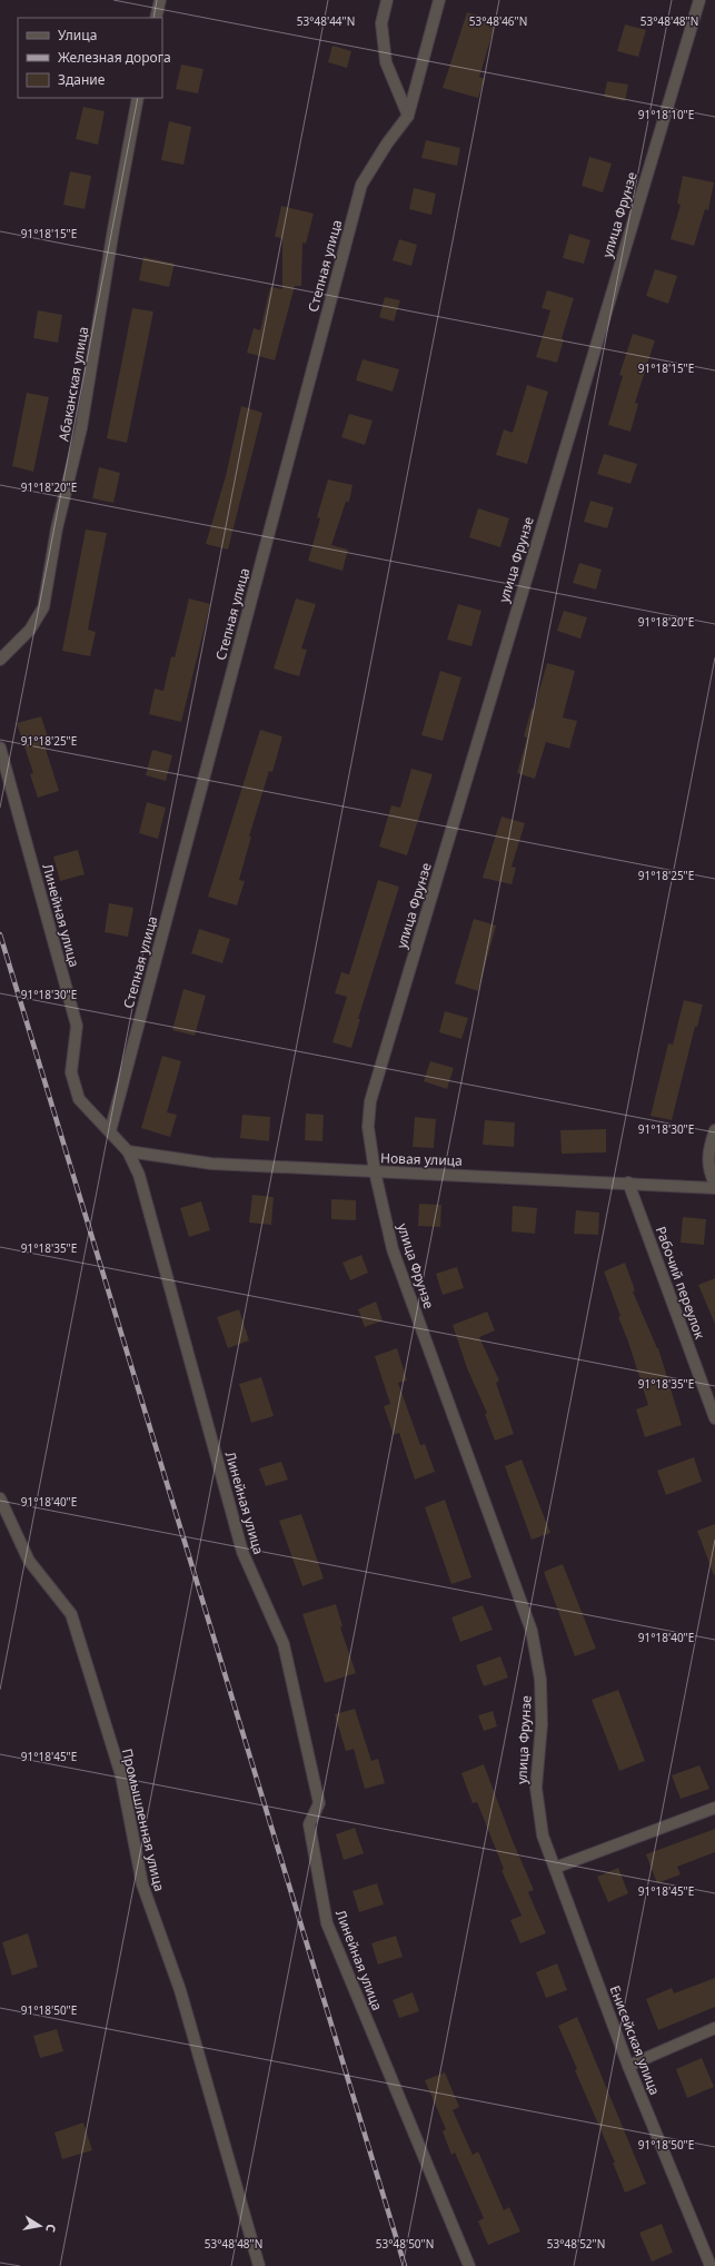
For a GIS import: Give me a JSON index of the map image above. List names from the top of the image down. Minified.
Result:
{"streets":{"street":["улица Фрунзе","Степная улица","Абаканская улица","Линейная улица","Новая улица","Рабочий переулок","Промышленная улица","Енисейская улица"]},"crossings":[["улица Фрунзе","Новая улица"],["улица Фрунзе","Енисейская улица"],["Степная улица","Линейная улица"],["Линейная улица","Новая улица"],["Новая улица","Рабочий переулок"]],"legend":["Улица","Железная дорога","Здание"],"north":"right","coordinates":["53°48'44\"N","53°48'46\"N","53°48'48\"N","91°18'10\"E","91°18'15\"E","91°18'20\"E","91°18'25\"E","91°18'30\"E","91°18'35\"E","91°18'40\"E","91°18'45\"E","91°18'50\"E","53°48'50\"N","53°48'52\"N"]}
